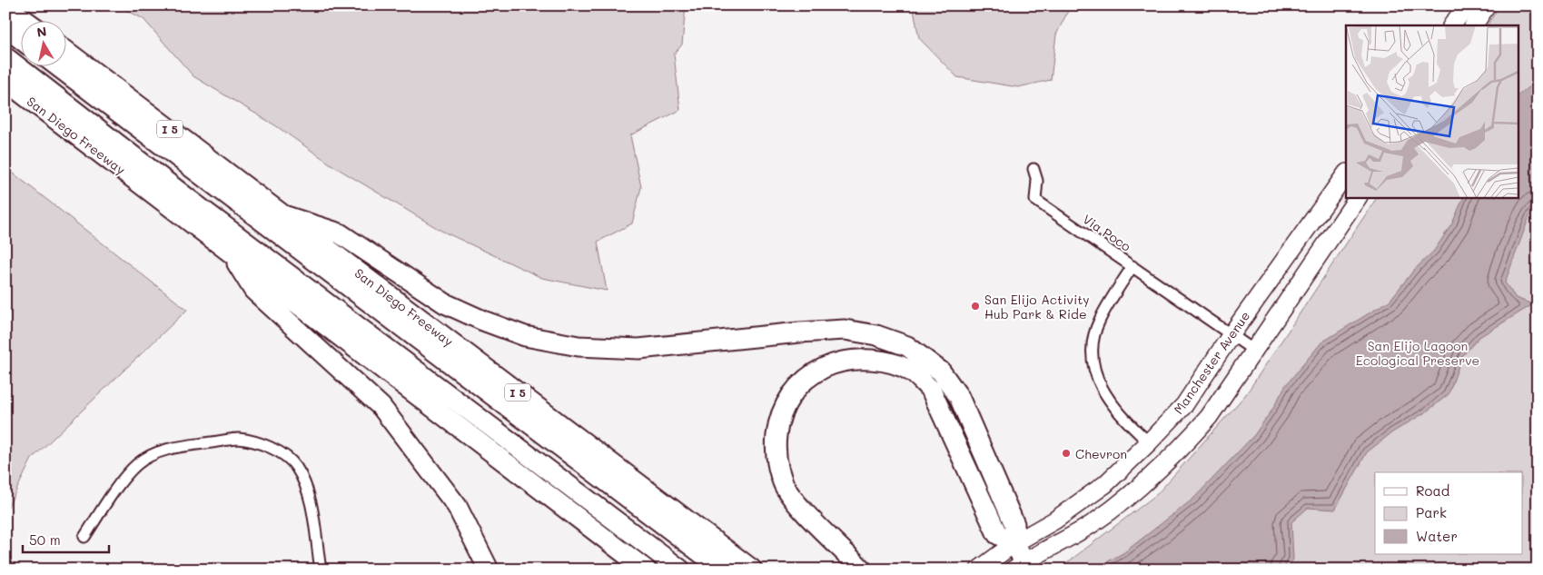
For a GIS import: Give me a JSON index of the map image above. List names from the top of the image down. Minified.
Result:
{"streets":{"highway":["I 5","San Diego Freeway"],"main road":["Manchester Avenue"],"street":["Via Poco"]},"crossings":[["Via Poco","Manchester Avenue"]],"parks":["San Elijo Lagoon Ecological Preserve"],"places":["San Elijo Activity Hub Park & Ride","Chevron"],"legend":["Road","Park","Water"],"scale_bar":"50 m","north":"top"}
